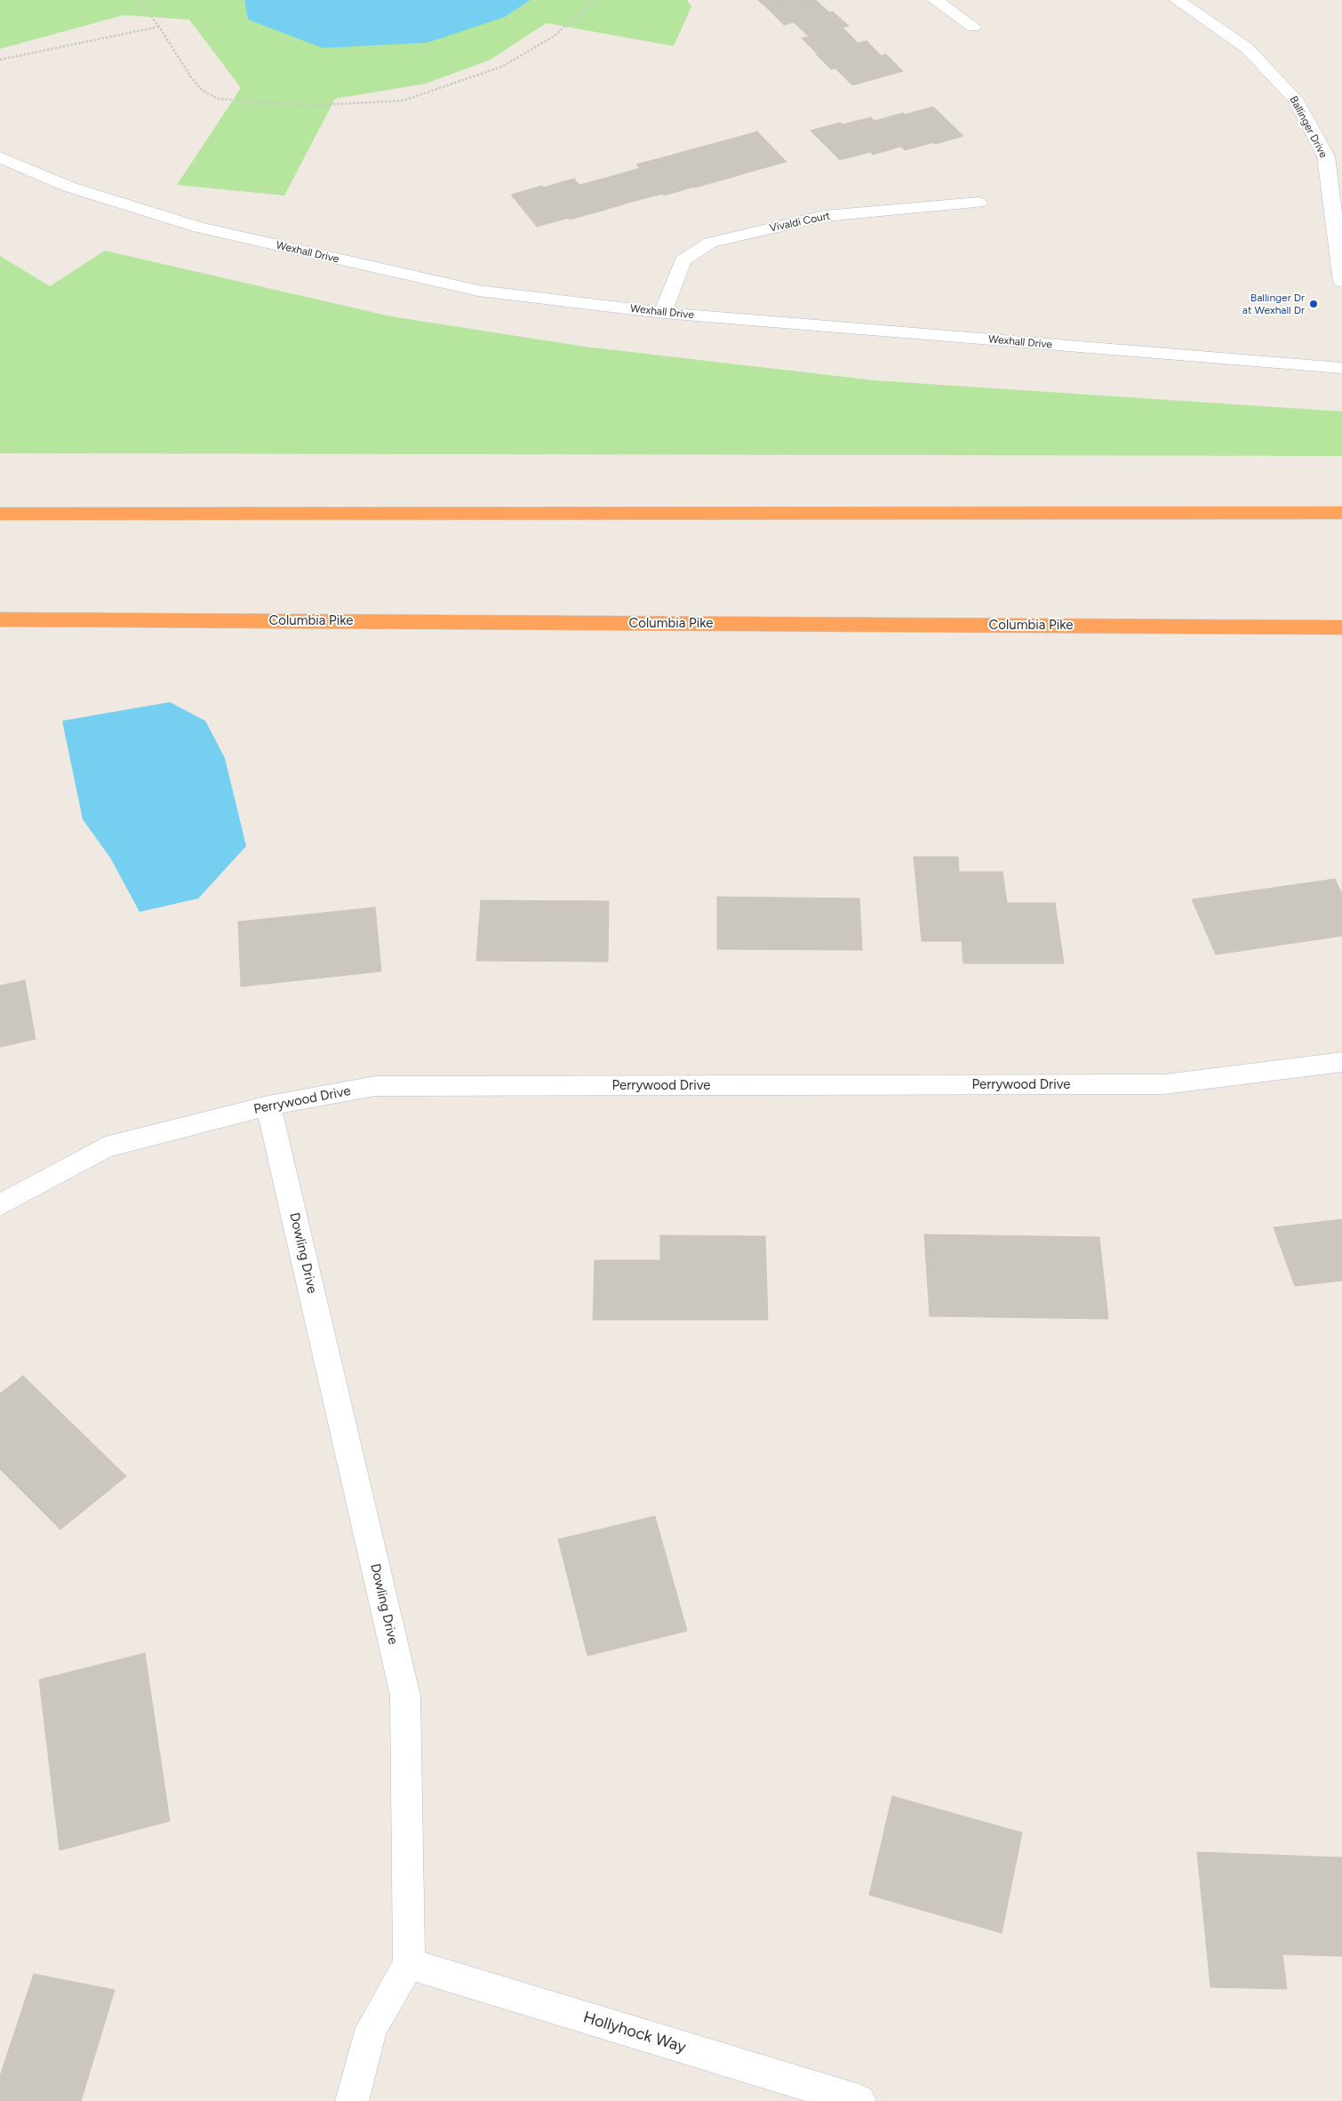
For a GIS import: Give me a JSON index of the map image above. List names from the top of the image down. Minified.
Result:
{"streets":{"highway":["Columbia Pike"],"street":["Ballinger Drive","Vivaldi Court","Wexhall Drive","Perrywood Drive","Dowling Drive","Hollyhock Way"]},"crossings":[["Vivaldi Court","Wexhall Drive"],["Perrywood Drive","Dowling Drive"],["Dowling Drive","Hollyhock Way"]],"places":["Ballinger Dr at Wexhall Dr"]}
